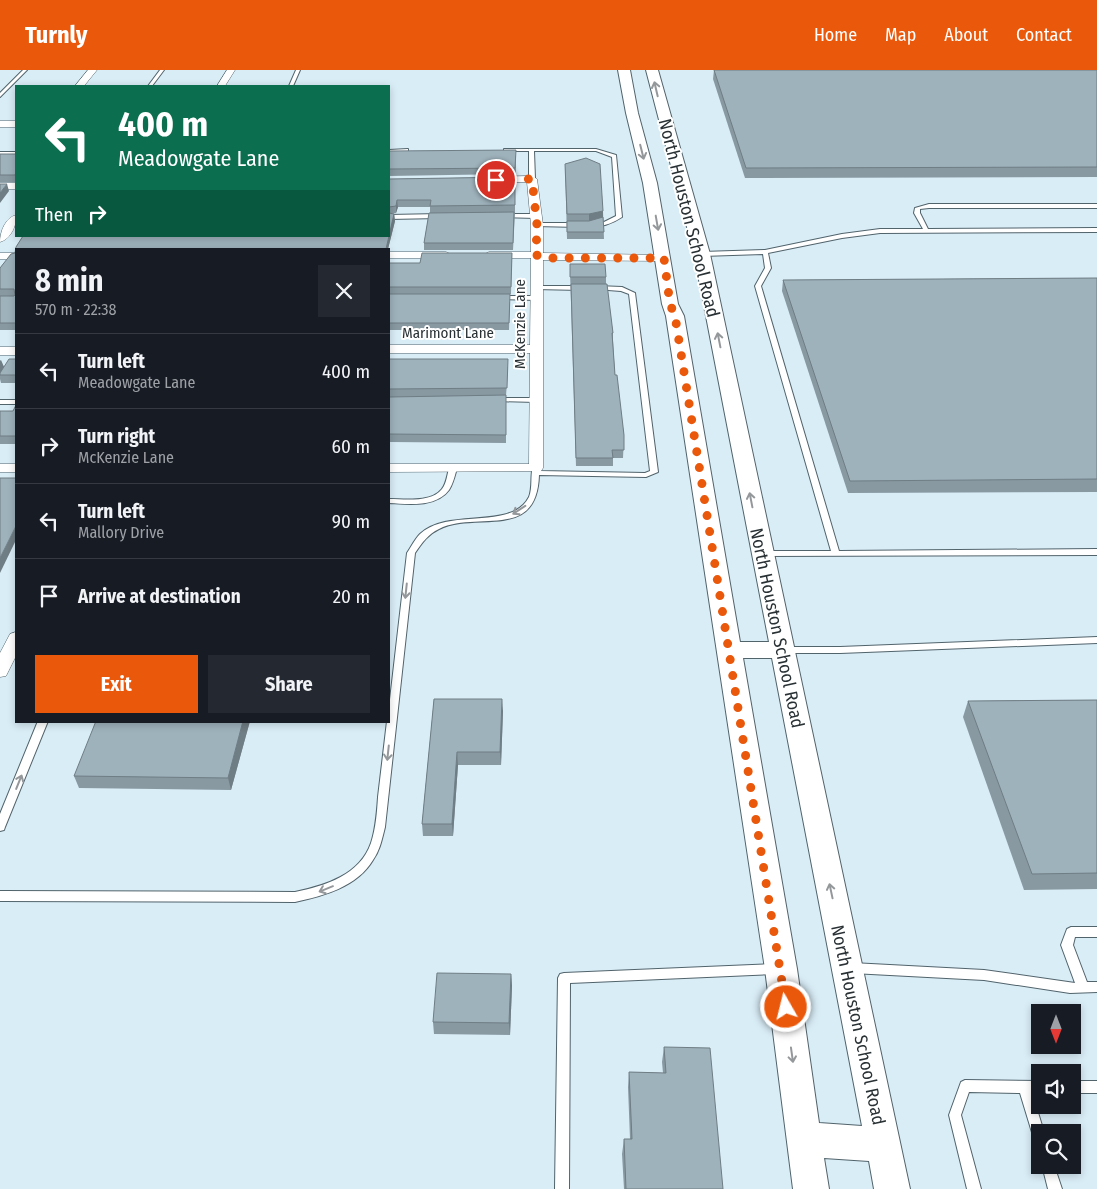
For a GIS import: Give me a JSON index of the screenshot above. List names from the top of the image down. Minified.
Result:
{"streets":{"main road":["North Houston School Road"],"street":["McKenzie Lane","Marimont Lane"]},"crossings":[["McKenzie Lane","Marimont Lane"]],"north":"bottom","page":{"header":"Turnly","nav":["Home","Map","About","Contact"],"turn":["400 m","Meadowgate Lane"],"then":"Then","heading":["8 min","570 m · 22:38"],"list":[{"name":"Turn left","note":"Meadowgate Lane","value":"400 m"},{"name":"Turn right","note":"McKenzie Lane","value":"60 m"},{"name":"Turn left","note":"Mallory Drive","value":"90 m"},{"name":"Arrive at destination","value":"20 m"}],"buttons":["Exit","Share"]}}
